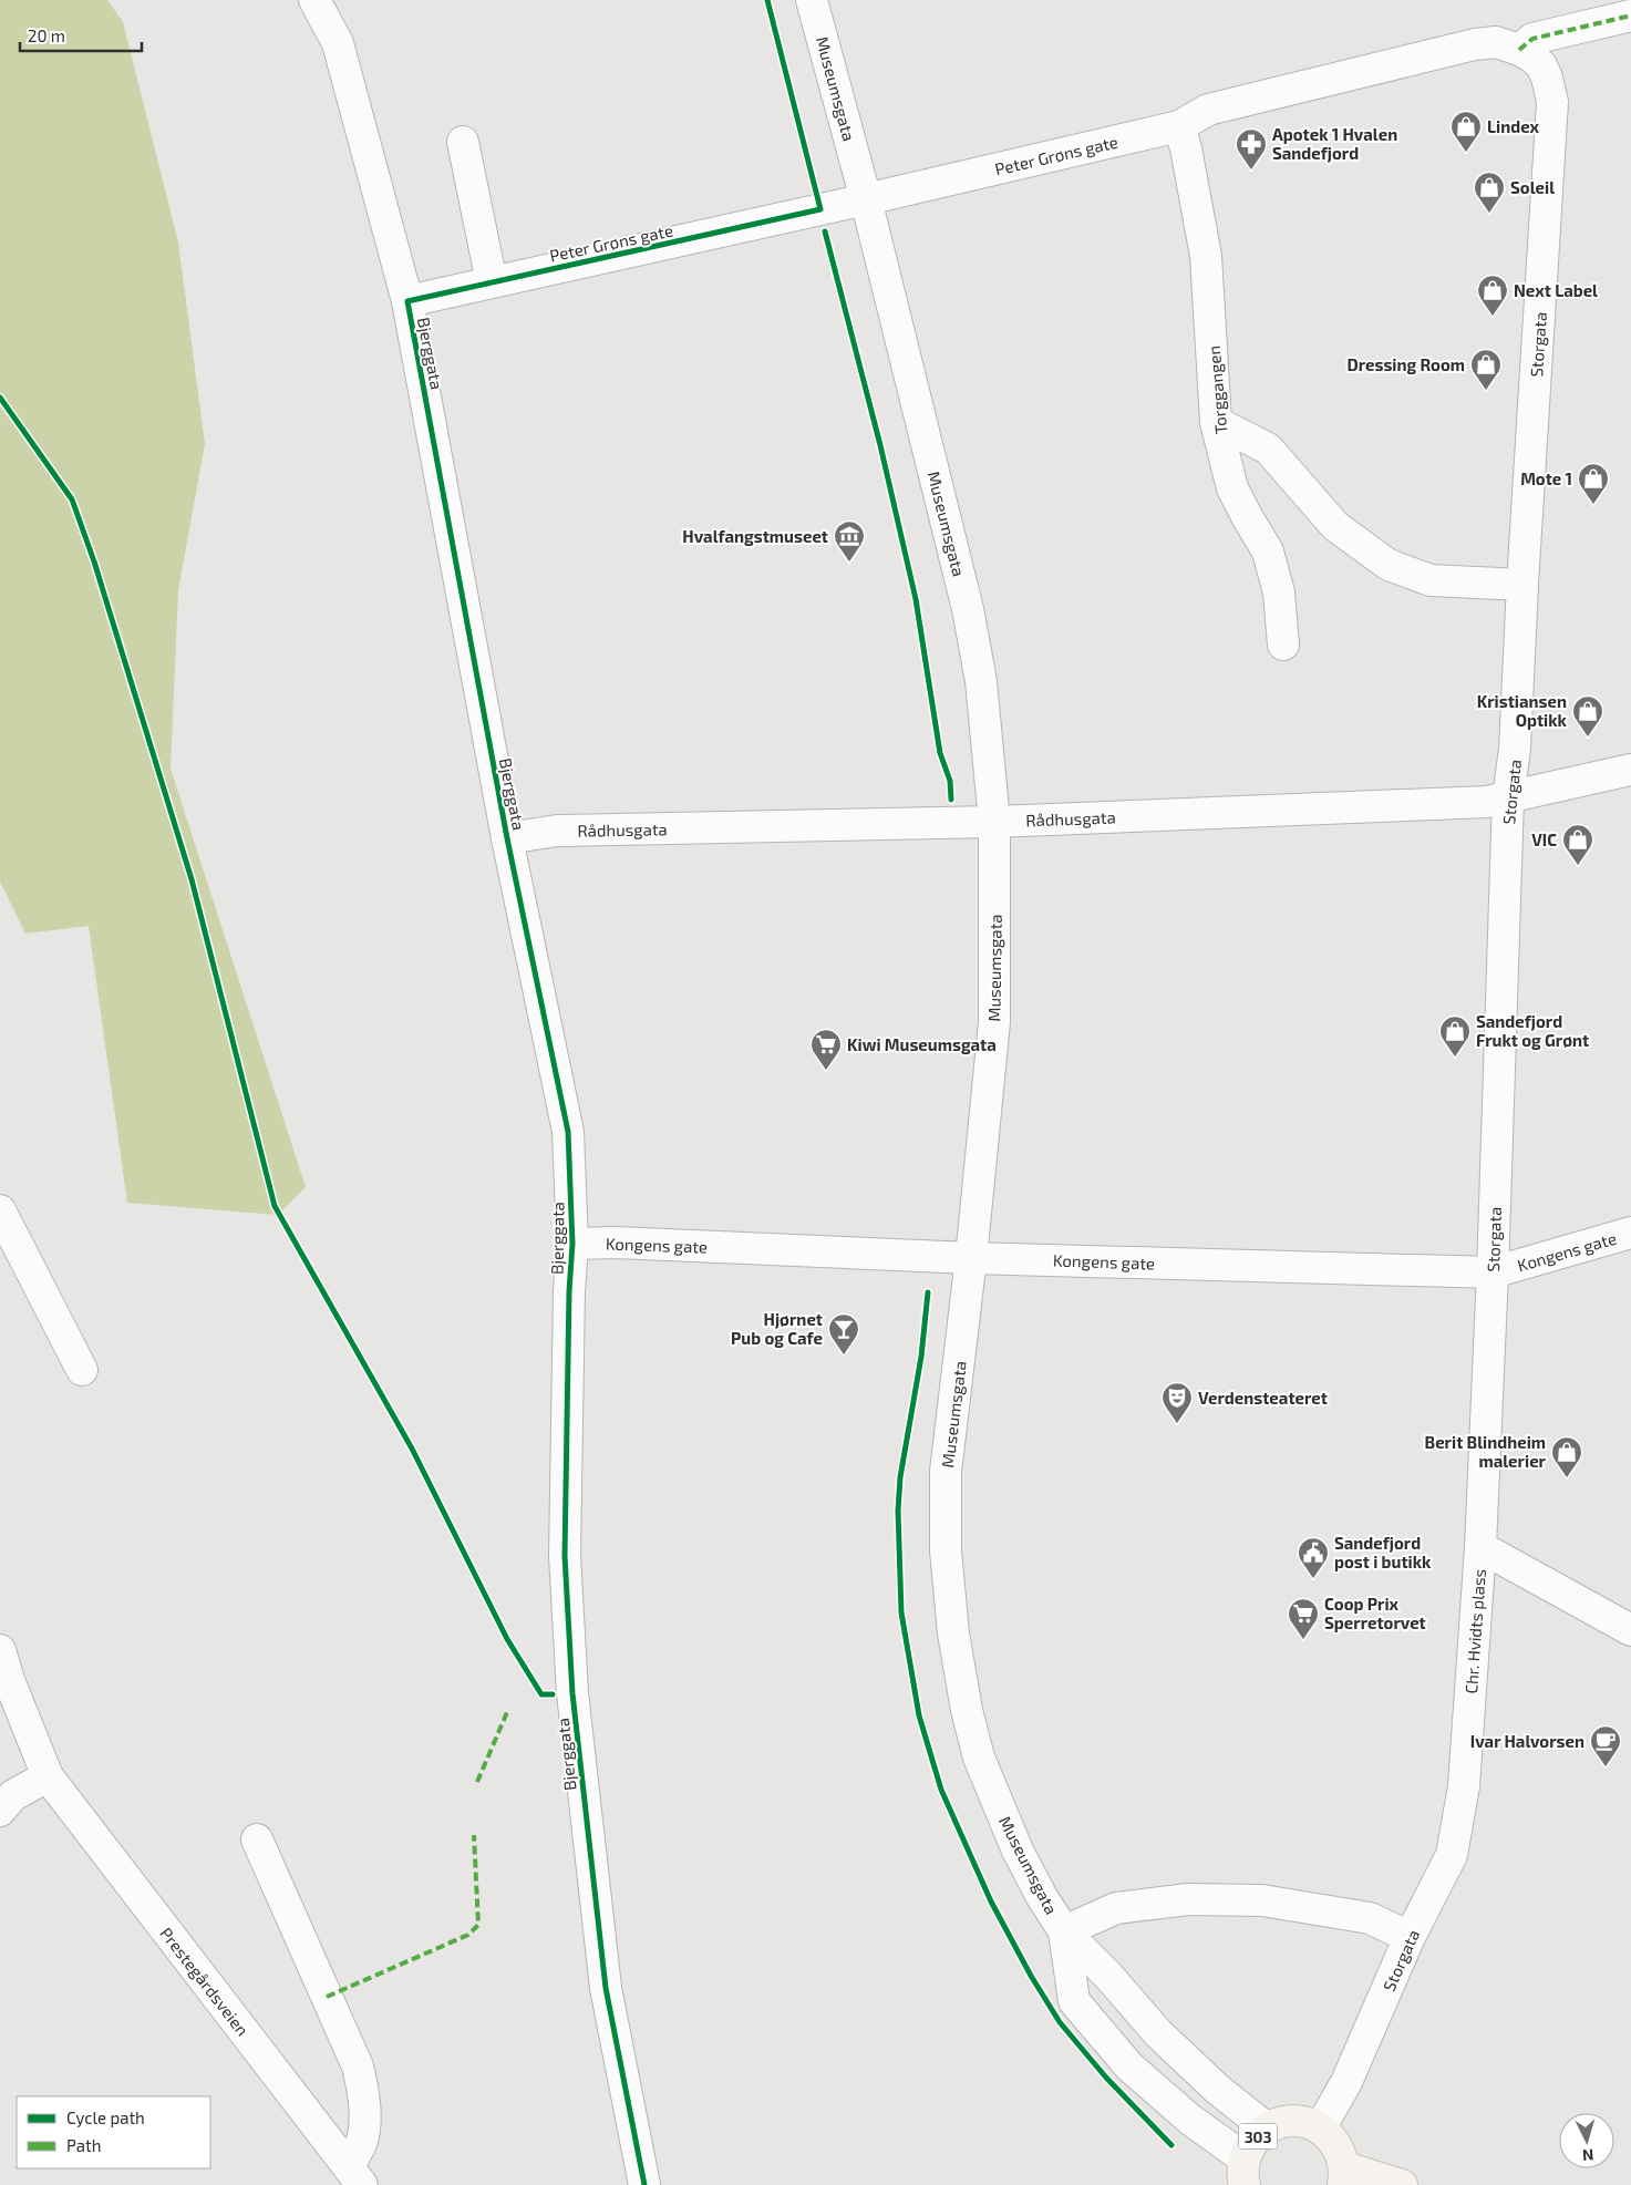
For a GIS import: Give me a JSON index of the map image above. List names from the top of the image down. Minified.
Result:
{"streets":{"main road":["303"],"street":["Museumsgata","Peter Grøns gate","Storgata","Bjerggata","Torggangen","Rådhusgata","Kongens gate","Chr. Hvidts plass","Prestegårdsveien"]},"crossings":[["Museumsgata","Peter Grøns gate"],["Museumsgata","Storgata"],["Museumsgata","Rådhusgata"],["Museumsgata","Kongens gate"],["Museumsgata","303"],["Peter Grøns gate","Storgata"],["Peter Grøns gate","Bjerggata"],["Peter Grøns gate","Torggangen"],["Storgata","Rådhusgata"],["Storgata","Kongens gate"],["Storgata","Chr. Hvidts plass"],["Storgata","303"],["Bjerggata","Rådhusgata"],["Bjerggata","Kongens gate"]],"places":{"shop":["Lindex","Soleil","Next Label","Dressing Room","Mote 1","Kristiansen Optikk","VIC","Sandefjord Frukt og Grønt","Berit Blindheim malerier"],"pharmacy":["Apotek 1 Hvalen Sandefjord"],"museum":["Hvalfangstmuseet"],"supermarket":["Kiwi Museumsgata","Coop Prix Sperretorvet"],"bar":["Hjørnet Pub og Cafe"],"theatre":["Verdensteateret"],"public building":["Sandefjord post i butikk"],"cafe":["Ivar Halvorsen"]},"legend":["Cycle path","Path"],"scale_bar":"20 m","north":"bottom"}
